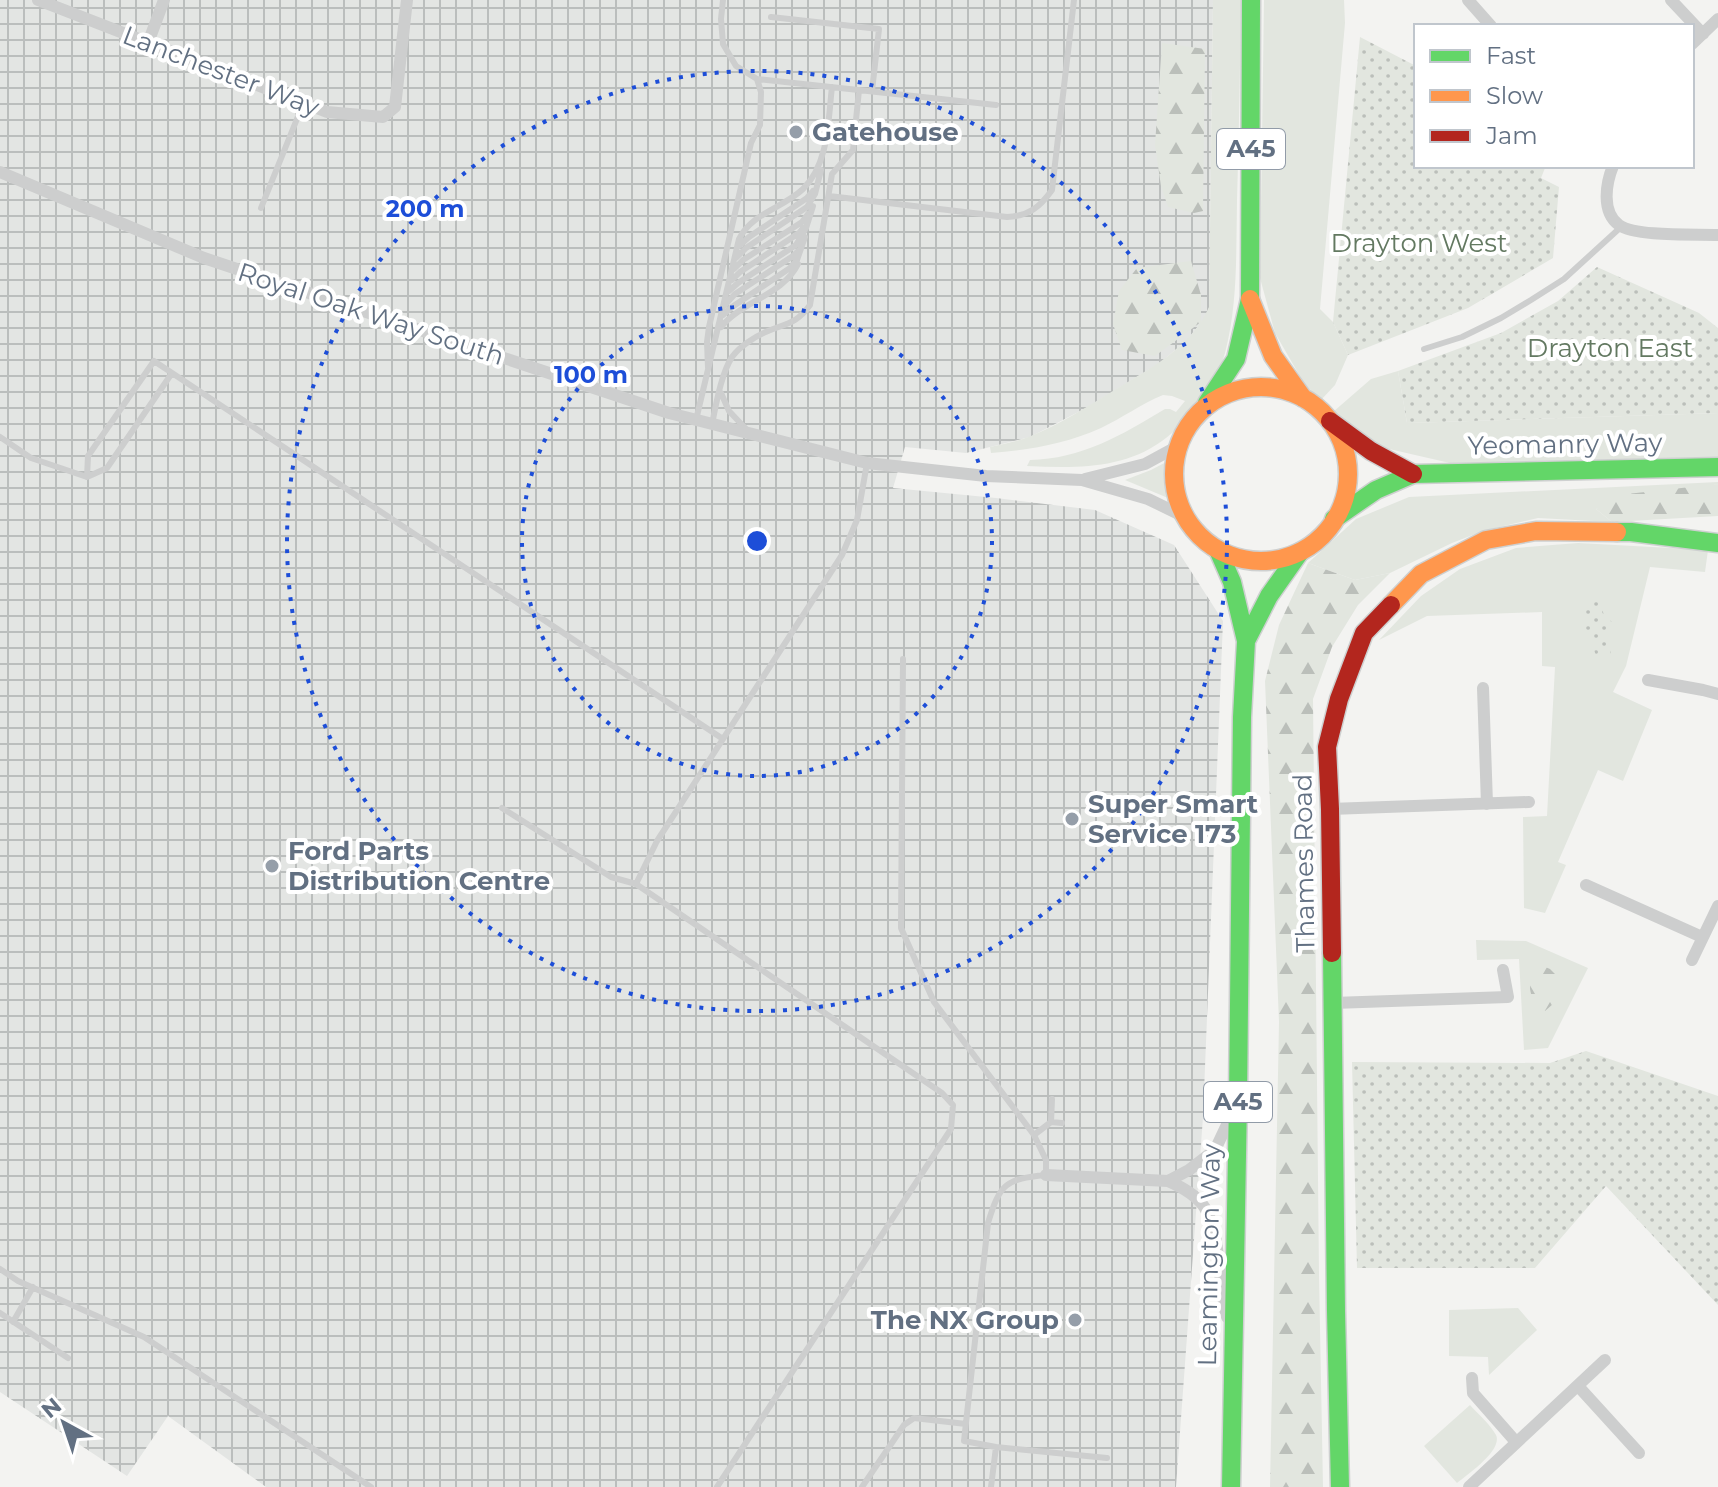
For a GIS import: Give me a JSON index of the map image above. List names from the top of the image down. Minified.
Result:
{"streets":{"main road":["A45","Yeomanry Way","Thames Road","Leamington Way"],"street":["Lanchester Way","Royal Oak Way South"]},"crossings":[["A45","Royal Oak Way South"],["A45","Yeomanry Way"],["A45","Leamington Way"],["Royal Oak Way South","Yeomanry Way"],["Royal Oak Way South","Leamington Way"],["Yeomanry Way","Leamington Way"]],"parks":["Drayton West","Drayton East"],"places":["Gatehouse","Super Smart Service 173","Ford Parts Distribution Centre","The NX Group"],"legend":["Fast","Slow","Jam"],"north":"top left","rings":["200 m","100 m"]}
